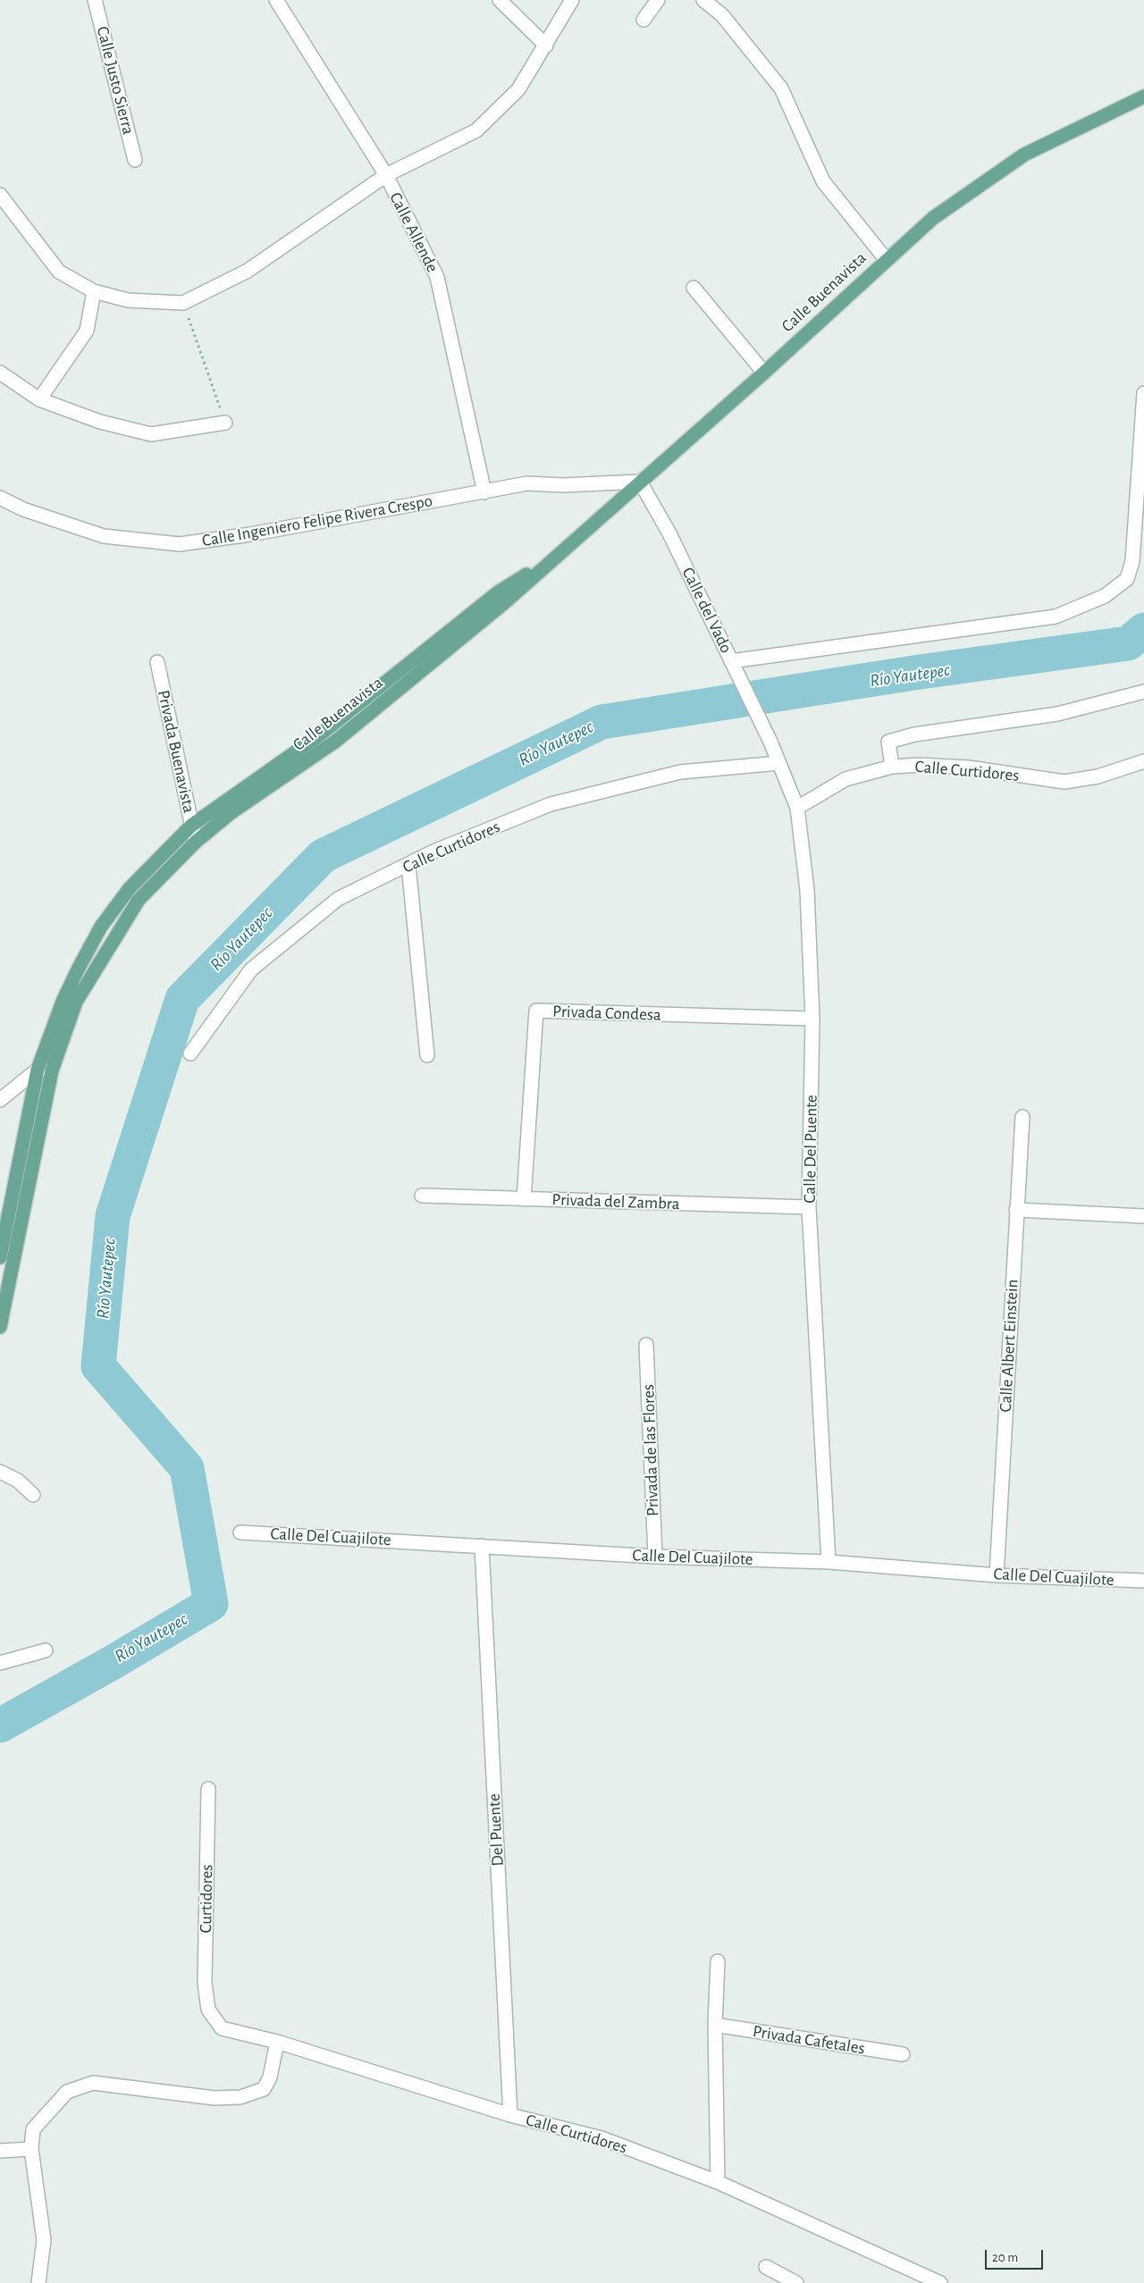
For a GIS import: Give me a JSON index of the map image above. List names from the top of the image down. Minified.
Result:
{"streets":{"main road":["Calle Buenavista"],"street":["Calle Justo Sierra","Calle Allende","Calle Ingeniero Felipe Rivera Crespo","Calle del Vado","Privada Buenavista","Calle Curtidores","Privada Condesa","Calle Del Puente","Privada del Zambra","Calle Albert Einstein","Privada de las Flores","Calle Del Cuajilote","Del Puente","Curtidores","Privada Cafetales"]},"crossings":[["Calle Allende","Calle Ingeniero Felipe Rivera Crespo"],["Calle Buenavista","Calle Ingeniero Felipe Rivera Crespo"],["Calle Buenavista","Calle del Vado"],["Calle Buenavista","Privada Buenavista"],["Calle Ingeniero Felipe Rivera Crespo","Calle del Vado"],["Calle del Vado","Calle Del Puente"],["Calle Curtidores","Calle Del Puente"],["Calle Curtidores","Del Puente"],["Calle Curtidores","Curtidores"],["Privada Condesa","Calle Del Puente"],["Privada Condesa","Privada del Zambra"],["Calle Del Puente","Privada del Zambra"],["Calle Del Puente","Calle Del Cuajilote"],["Calle Albert Einstein","Calle Del Cuajilote"],["Privada de las Flores","Calle Del Cuajilote"],["Calle Del Cuajilote","Del Puente"]],"water":["Río Yautepec"],"scale_bar":"20 m"}
